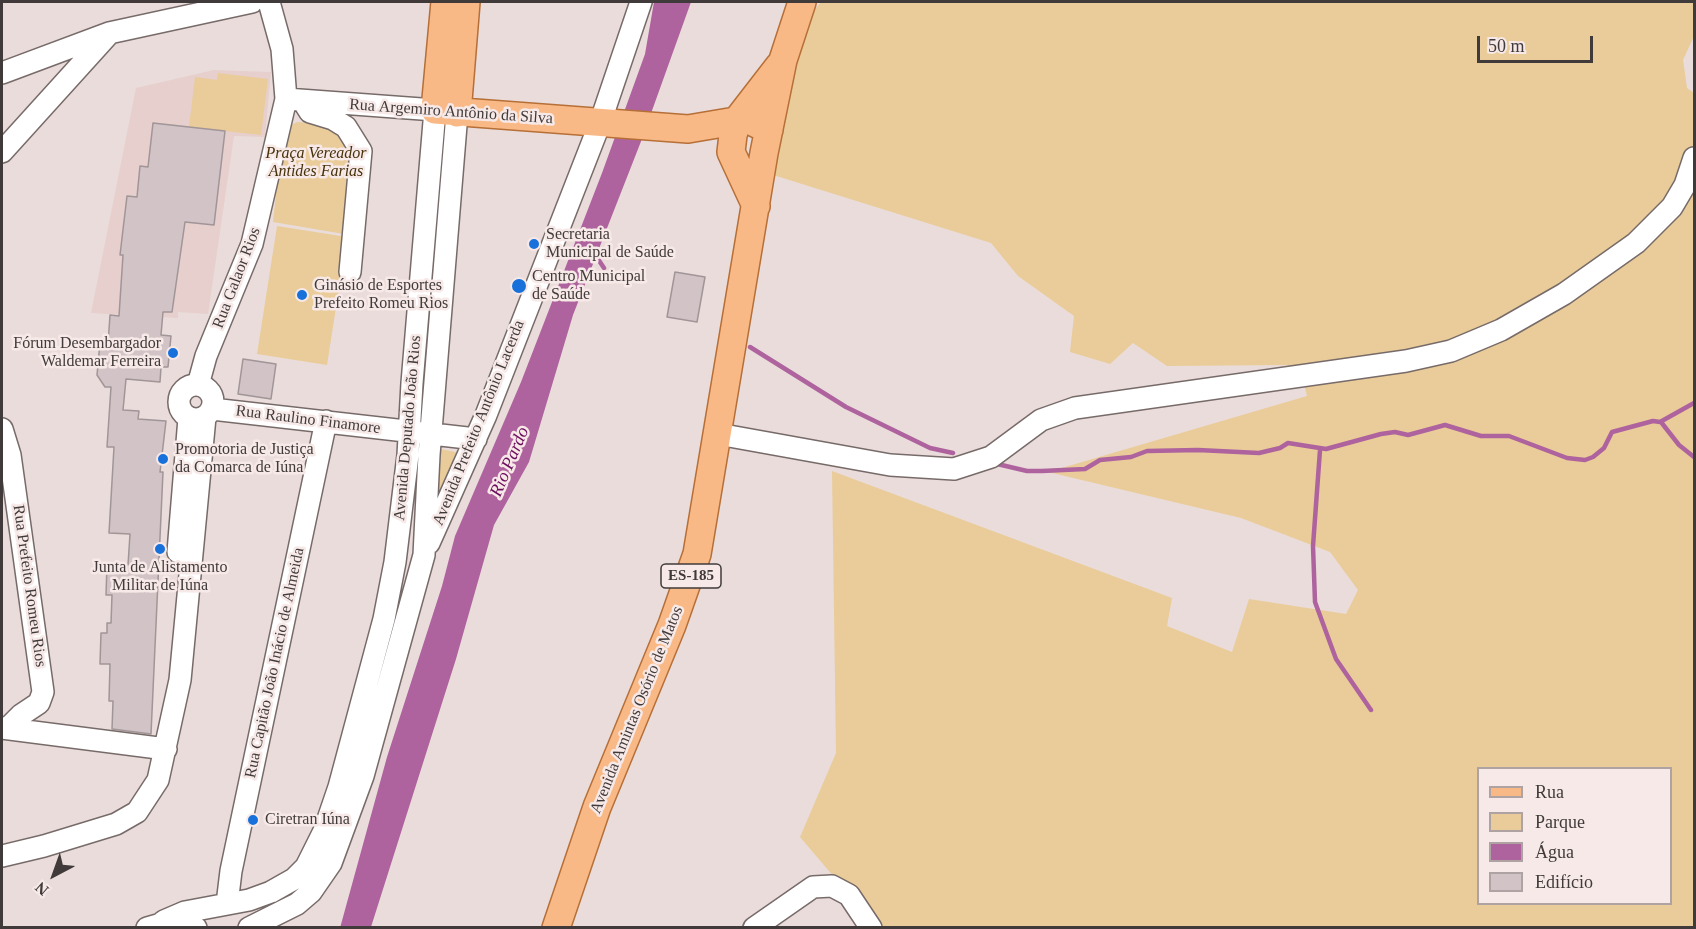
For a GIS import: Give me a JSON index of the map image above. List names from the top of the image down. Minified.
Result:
{"streets":{"main road":["Rua Argemiro Antônio da Silva","Avenida Deputado João Rios","ES-185","Avenida Amintas Osório de Matos"],"street":["Rua Galaor Rios","Rua Raulino Finamore","Avenida Prefeito Antônio Lacerda","Rua Prefeito Romeu Rios","Rua Capitão João Inácio de Almeida"]},"crossings":[["Rua Argemiro Antônio da Silva","Rua Galaor Rios"],["Rua Argemiro Antônio da Silva","Avenida Prefeito Antônio Lacerda"],["Rua Argemiro Antônio da Silva","Avenida Deputado João Rios"],["Rua Galaor Rios","Rua Raulino Finamore"],["Rua Raulino Finamore","Avenida Prefeito Antônio Lacerda"],["Rua Raulino Finamore","Avenida Deputado João Rios"],["Rua Raulino Finamore","Rua Capitão João Inácio de Almeida"],["Avenida Prefeito Antônio Lacerda","Avenida Deputado João Rios"],["Avenida Deputado João Rios","Rua Capitão João Inácio de Almeida"],["ES-185","Avenida Amintas Osório de Matos"]],"water":["Rio Pardo"],"parks":["Praça Vereador Antides Farias"],"places":["Secretaria Municipal de Saúde","Centro Municipal de Saúde","Ginásio de Esportes Prefeito Romeu Rios","Fórum Desembargador Waldemar Ferreira","Promotoria de Justiça da Comarca de Iúna","Junta de Alistamento Militar de Iúna","Ciretran Iúna"],"legend":["Rua","Parque","Água","Edifício"],"scale_bar":"50 m","north":"bottom left"}
